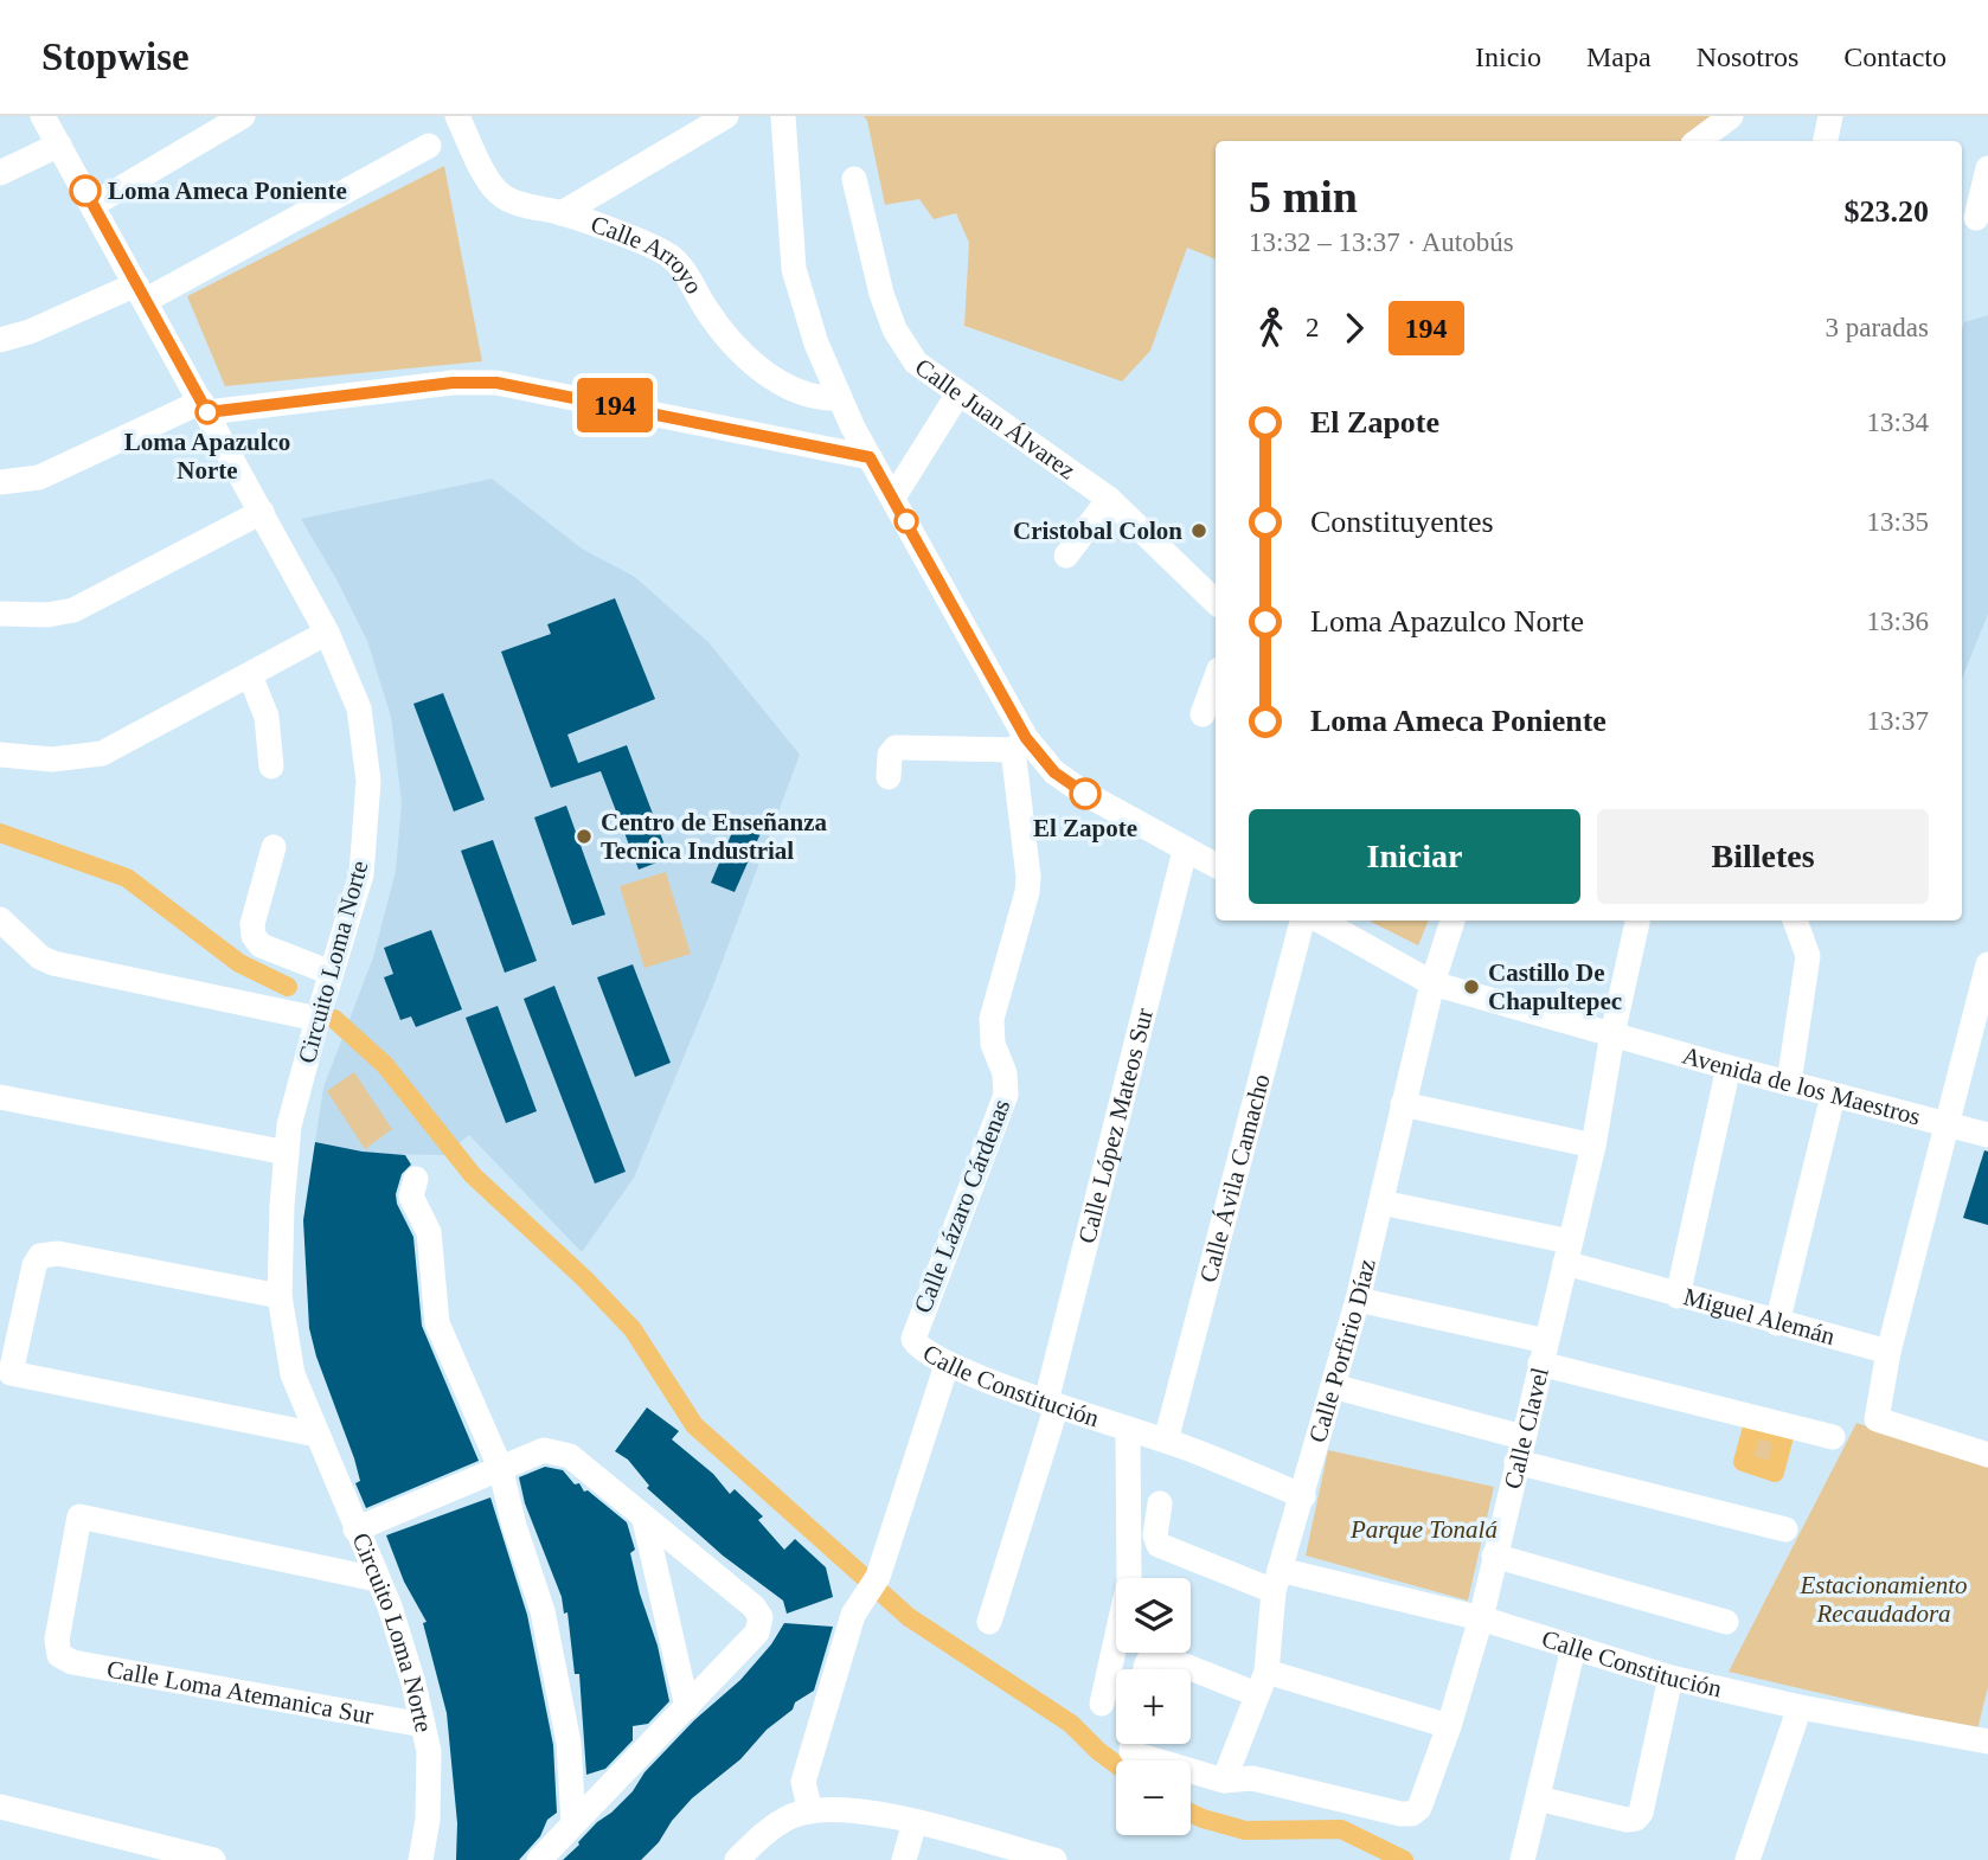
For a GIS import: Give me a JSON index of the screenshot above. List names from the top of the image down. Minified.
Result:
{"streets":{"street":["Calle Arroyo","Calle Juan Álvarez","Circuito Loma Norte","Avenida de los Maestros","Calle López Mateos Sur","Calle Ávila Camacho","Calle Lázaro Cárdenas","Miguel Alemán","Calle Porfirio Díaz","Calle Constitución","Calle Clavel","Calle Loma Atemanica Sur"]},"crossings":[["Circuito Loma Norte","Calle Loma Atemanica Sur"],["Avenida de los Maestros","Calle Porfirio Díaz"],["Avenida de los Maestros","Calle Clavel"],["Calle López Mateos Sur","Calle Constitución"],["Calle Ávila Camacho","Calle Constitución"],["Calle Lázaro Cárdenas","Calle Constitución"],["Miguel Alemán","Calle Porfirio Díaz"],["Miguel Alemán","Calle Clavel"],["Calle Porfirio Díaz","Calle Constitución"],["Calle Porfirio Díaz","Calle Clavel"],["Calle Constitución","Calle Clavel"]],"parks":["Parque Tonalá","Estacionamiento Recaudadora"],"places":["Loma Ameca Poniente","Loma Apazulco Norte","Cristobal Colon","El Zapote","Centro de Enseñanza Tecnica Industrial","Castillo De Chapultepec"],"lines":["bus line 194"],"page":{"header":"Stopwise","nav":["Inicio","Mapa","Nosotros","Contacto"],"on_map":"194","heading":["5 min","13:32 – 13:37 · Autobús","$23.20"],"legs":["2","194","3 paradas"],"list":[{"name":"El Zapote","value":"13:34"},{"name":"Constituyentes","value":"13:35"},{"name":"Loma Apazulco Norte","value":"13:36"},{"name":"Loma Ameca Poniente","value":"13:37"}],"buttons":["Iniciar","Billetes"],"map_buttons":["+","−"]}}
